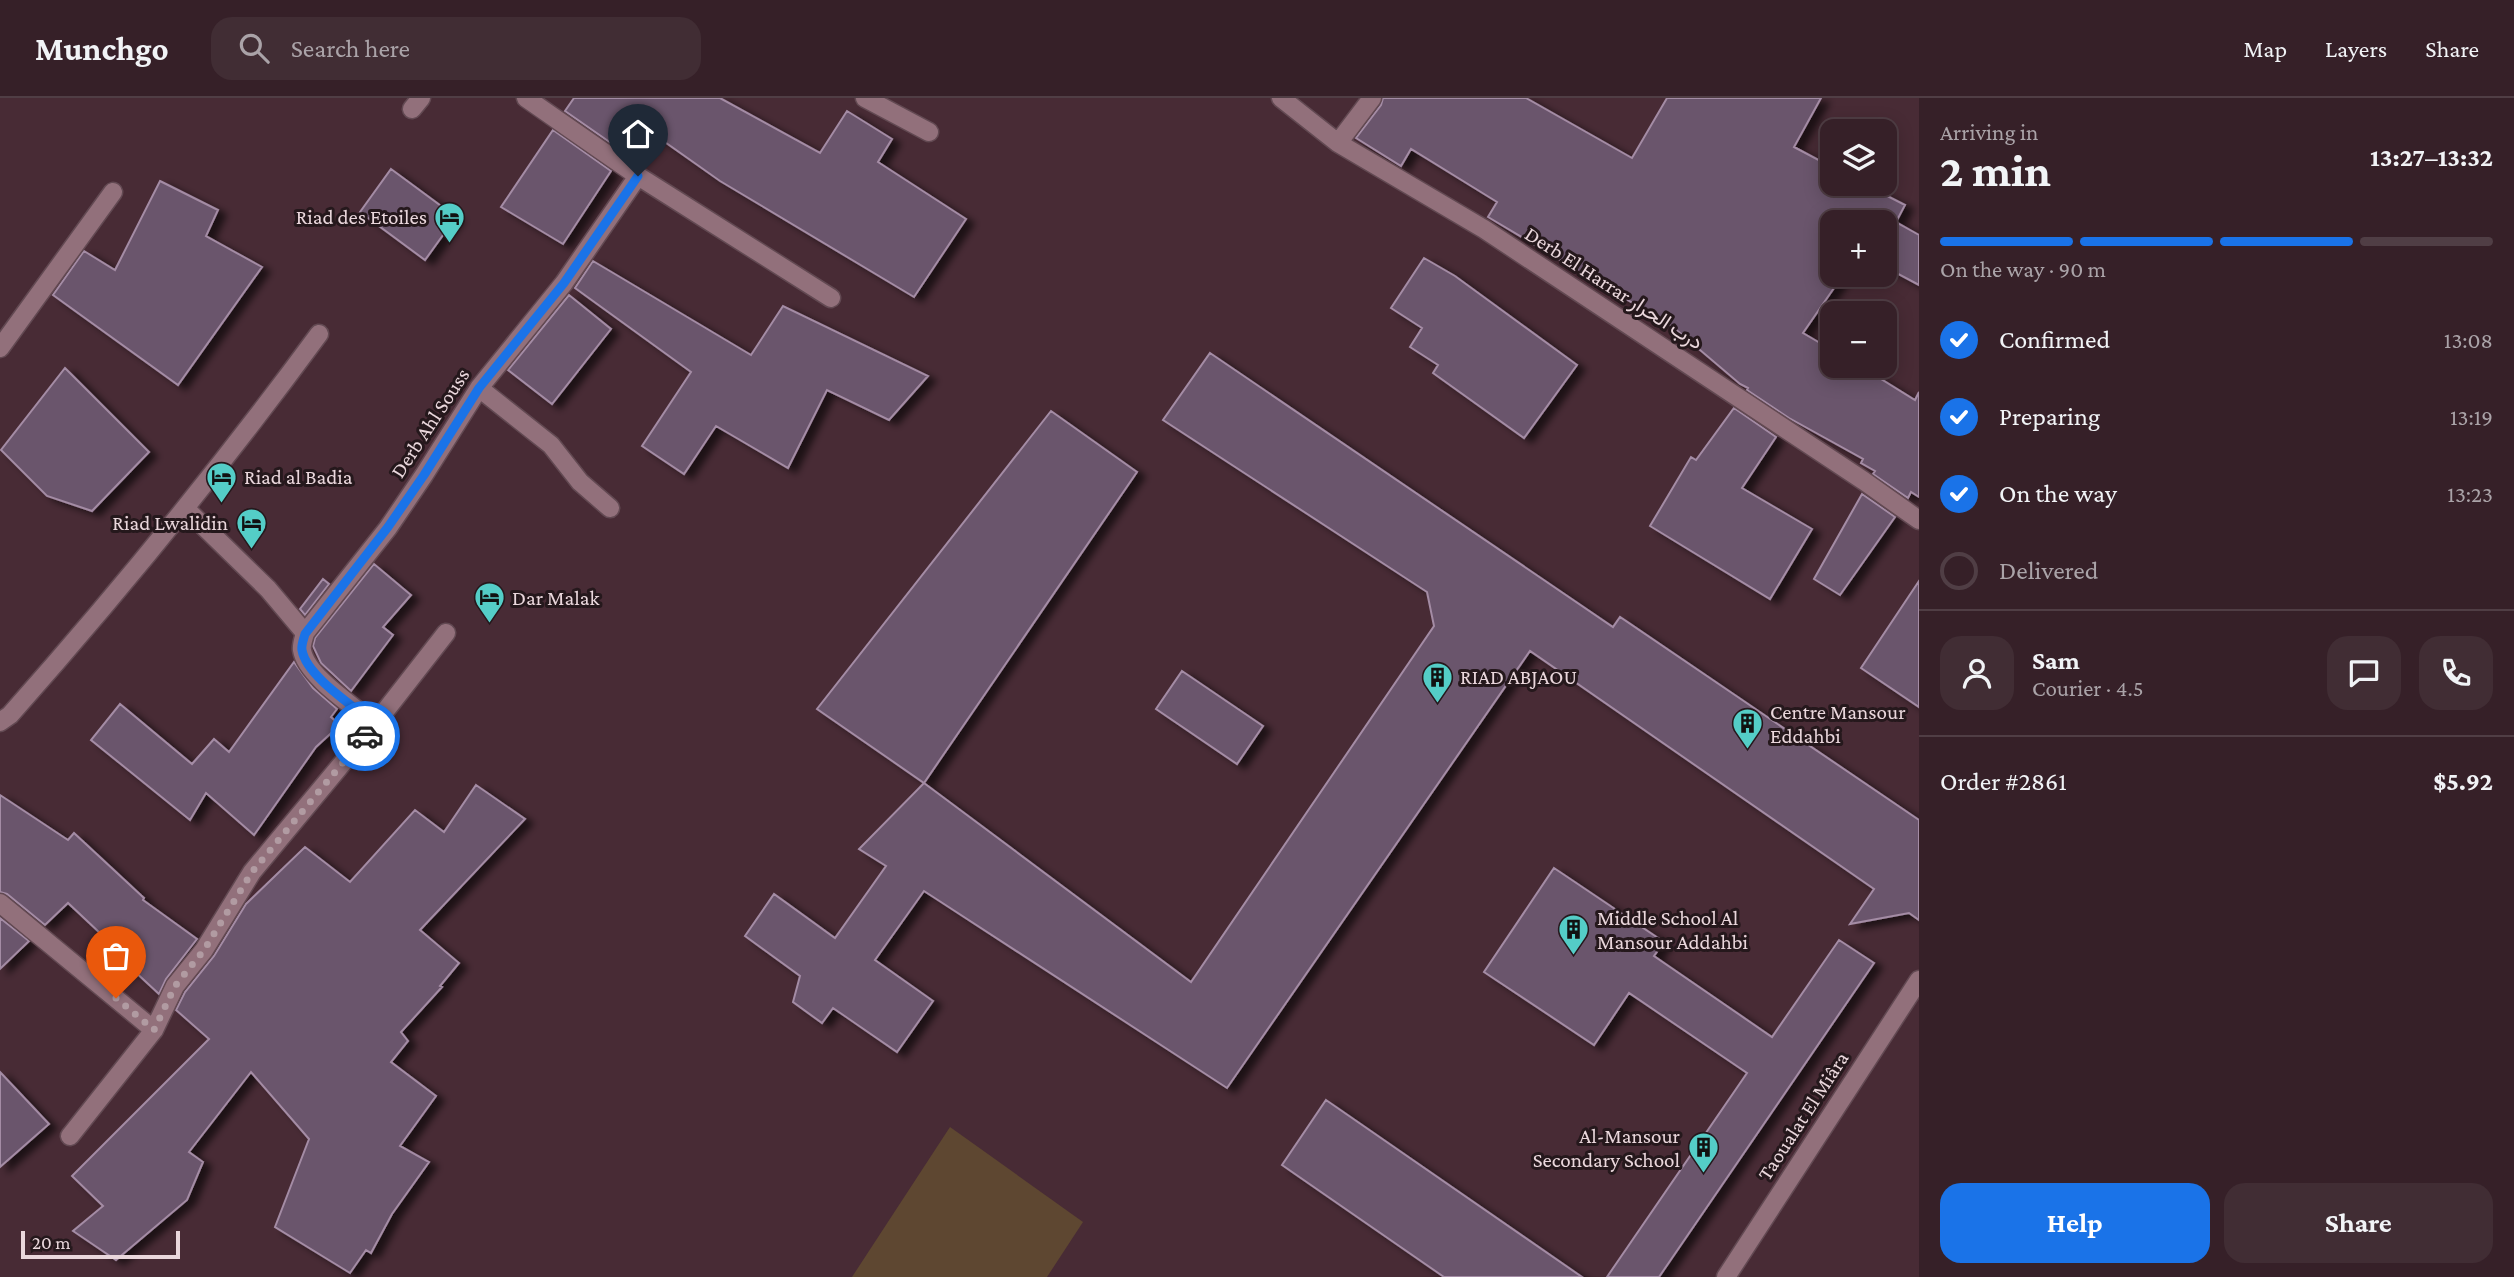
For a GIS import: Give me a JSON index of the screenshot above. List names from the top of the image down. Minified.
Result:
{"streets":{"street":["Derb El Harrar درب الحرار","Derb Ahl Souss","Taoualat El Miâra"]},"places":{"hotel":["Riad des Etoiles","Riad al Badia","Riad Lwalidin","Dar Malak"],"building":["RIAD ABJAOU","Centre Mansour Eddahbi","Middle School Al Mansour Addahbi","Al-Mansour Secondary School"]},"scale_bar":"20 m","page":{"header":"Munchgo","search":"Search here","nav":["Map","Layers","Share"],"heading":["2 min","Arriving in","13:27–13:32"],"panel":["Sam","Courier · 4.5","Order #2861","$5.92"],"map_buttons":["+","−"],"bar":"On the way · 90 m","list":[["Confirmed","13:08"],["Preparing","13:19"],["On the way","13:23"],"Delivered"],"buttons":["Help","Share"],"scale":"20 m"}}
